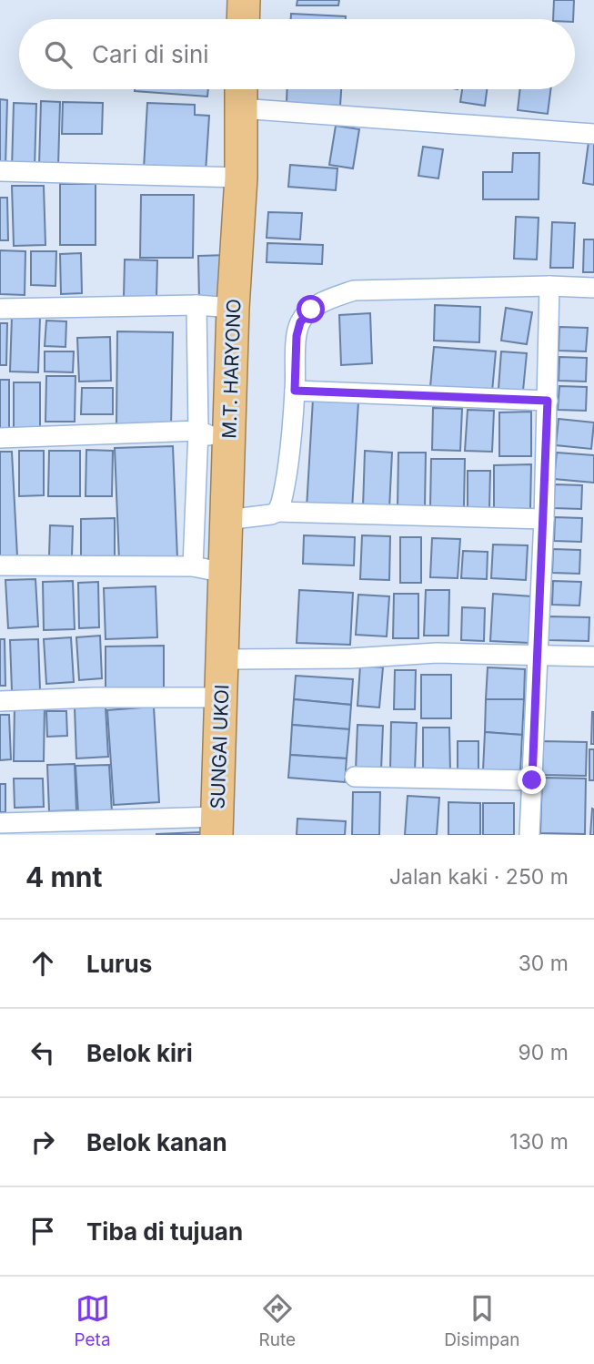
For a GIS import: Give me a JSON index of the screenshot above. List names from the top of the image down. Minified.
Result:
{"streets":{"highway":["M.T. HARYONO","SUNGAI UKOI"]},"crossings":[["M.T. HARYONO","SUNGAI UKOI"]],"page":{"search":"Cari di sini","heading":["4 mnt","Jalan kaki · 250 m"],"list":[["Lurus","30 m"],["Belok kiri","90 m"],["Belok kanan","130 m"],"Tiba di tujuan"],"nav":["Peta","Rute","Disimpan"]}}
